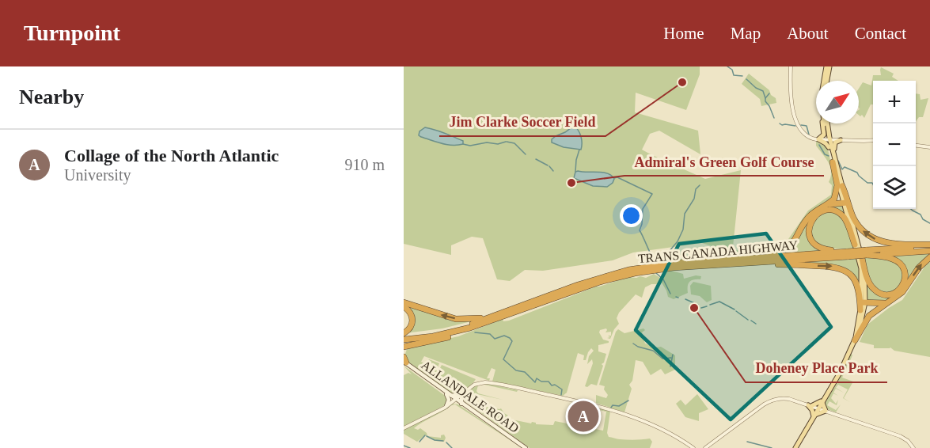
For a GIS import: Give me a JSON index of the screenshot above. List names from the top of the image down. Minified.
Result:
{"streets":{"highway":["TRANS CANADA HIGHWAY"],"main road":["ALLANDALE ROAD"]},"places":["Jim Clarke Soccer Field","Admiral's Green Golf Course","Doheney Place Park"],"north":"top right","page":{"header":"Turnpoint","nav":["Home","Map","About","Contact"],"heading":"Nearby","map_buttons":["+","−"],"list":[{"mark":"A","name":"Collage of the North Atlantic","note":"University","value":"910 m"}],"pins":"A"}}
